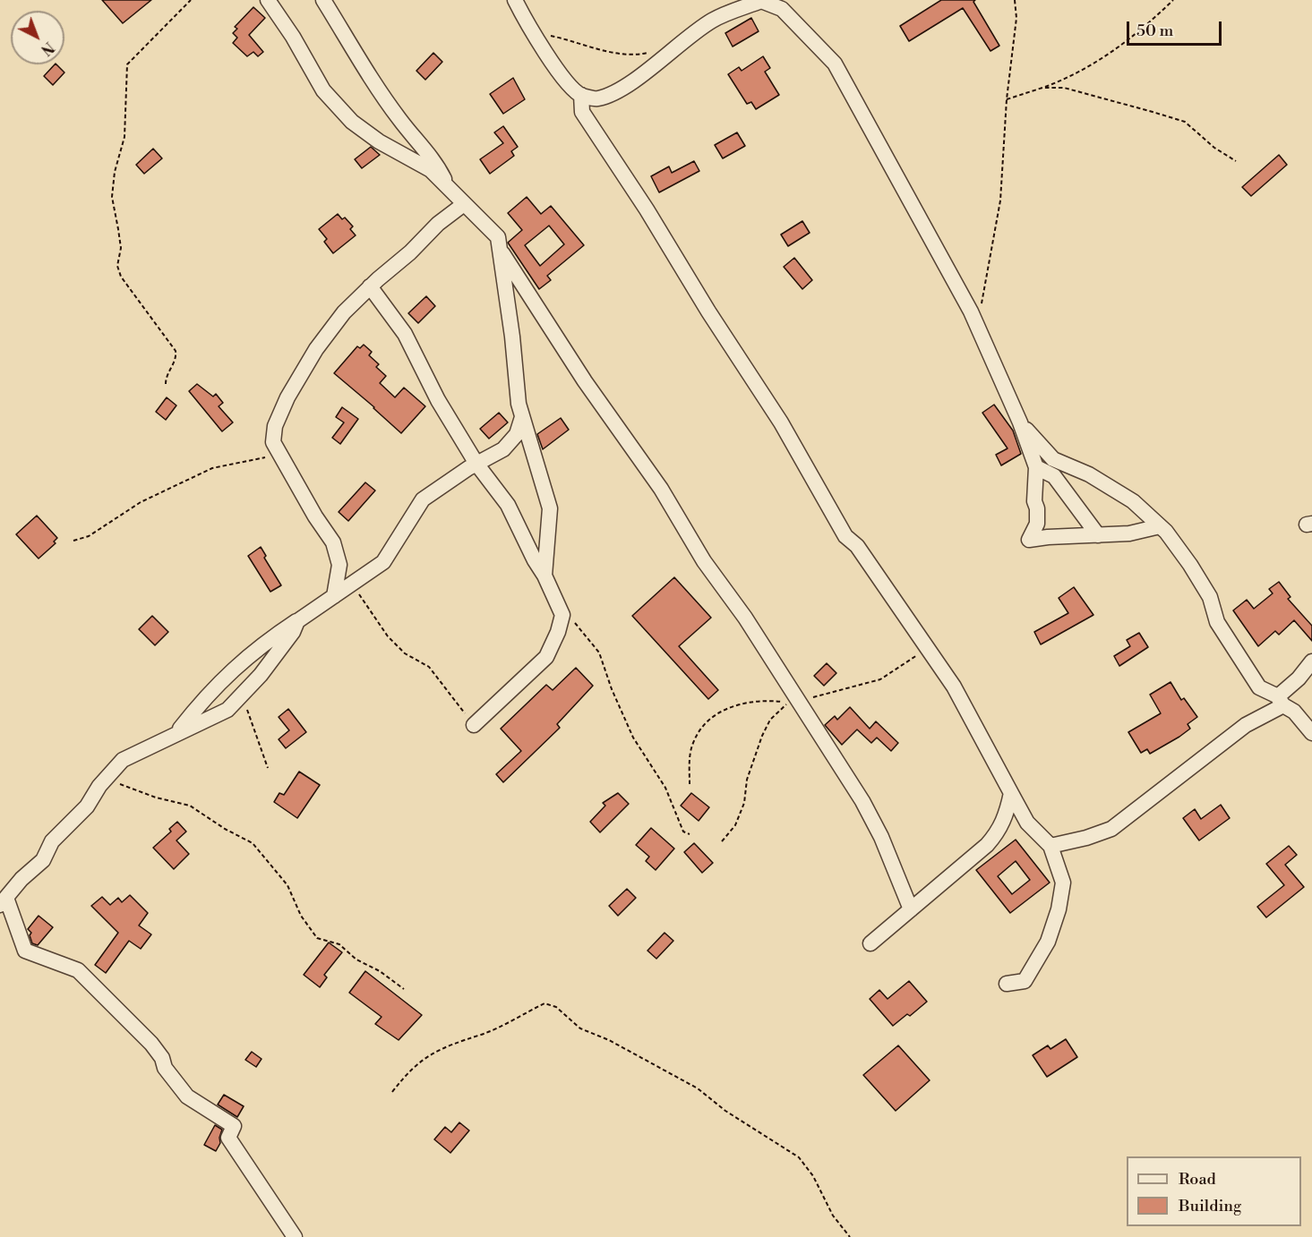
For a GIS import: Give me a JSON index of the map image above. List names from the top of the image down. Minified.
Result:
{"legend":["Road","Building"],"scale_bar":"50 m","north":"bottom right"}
